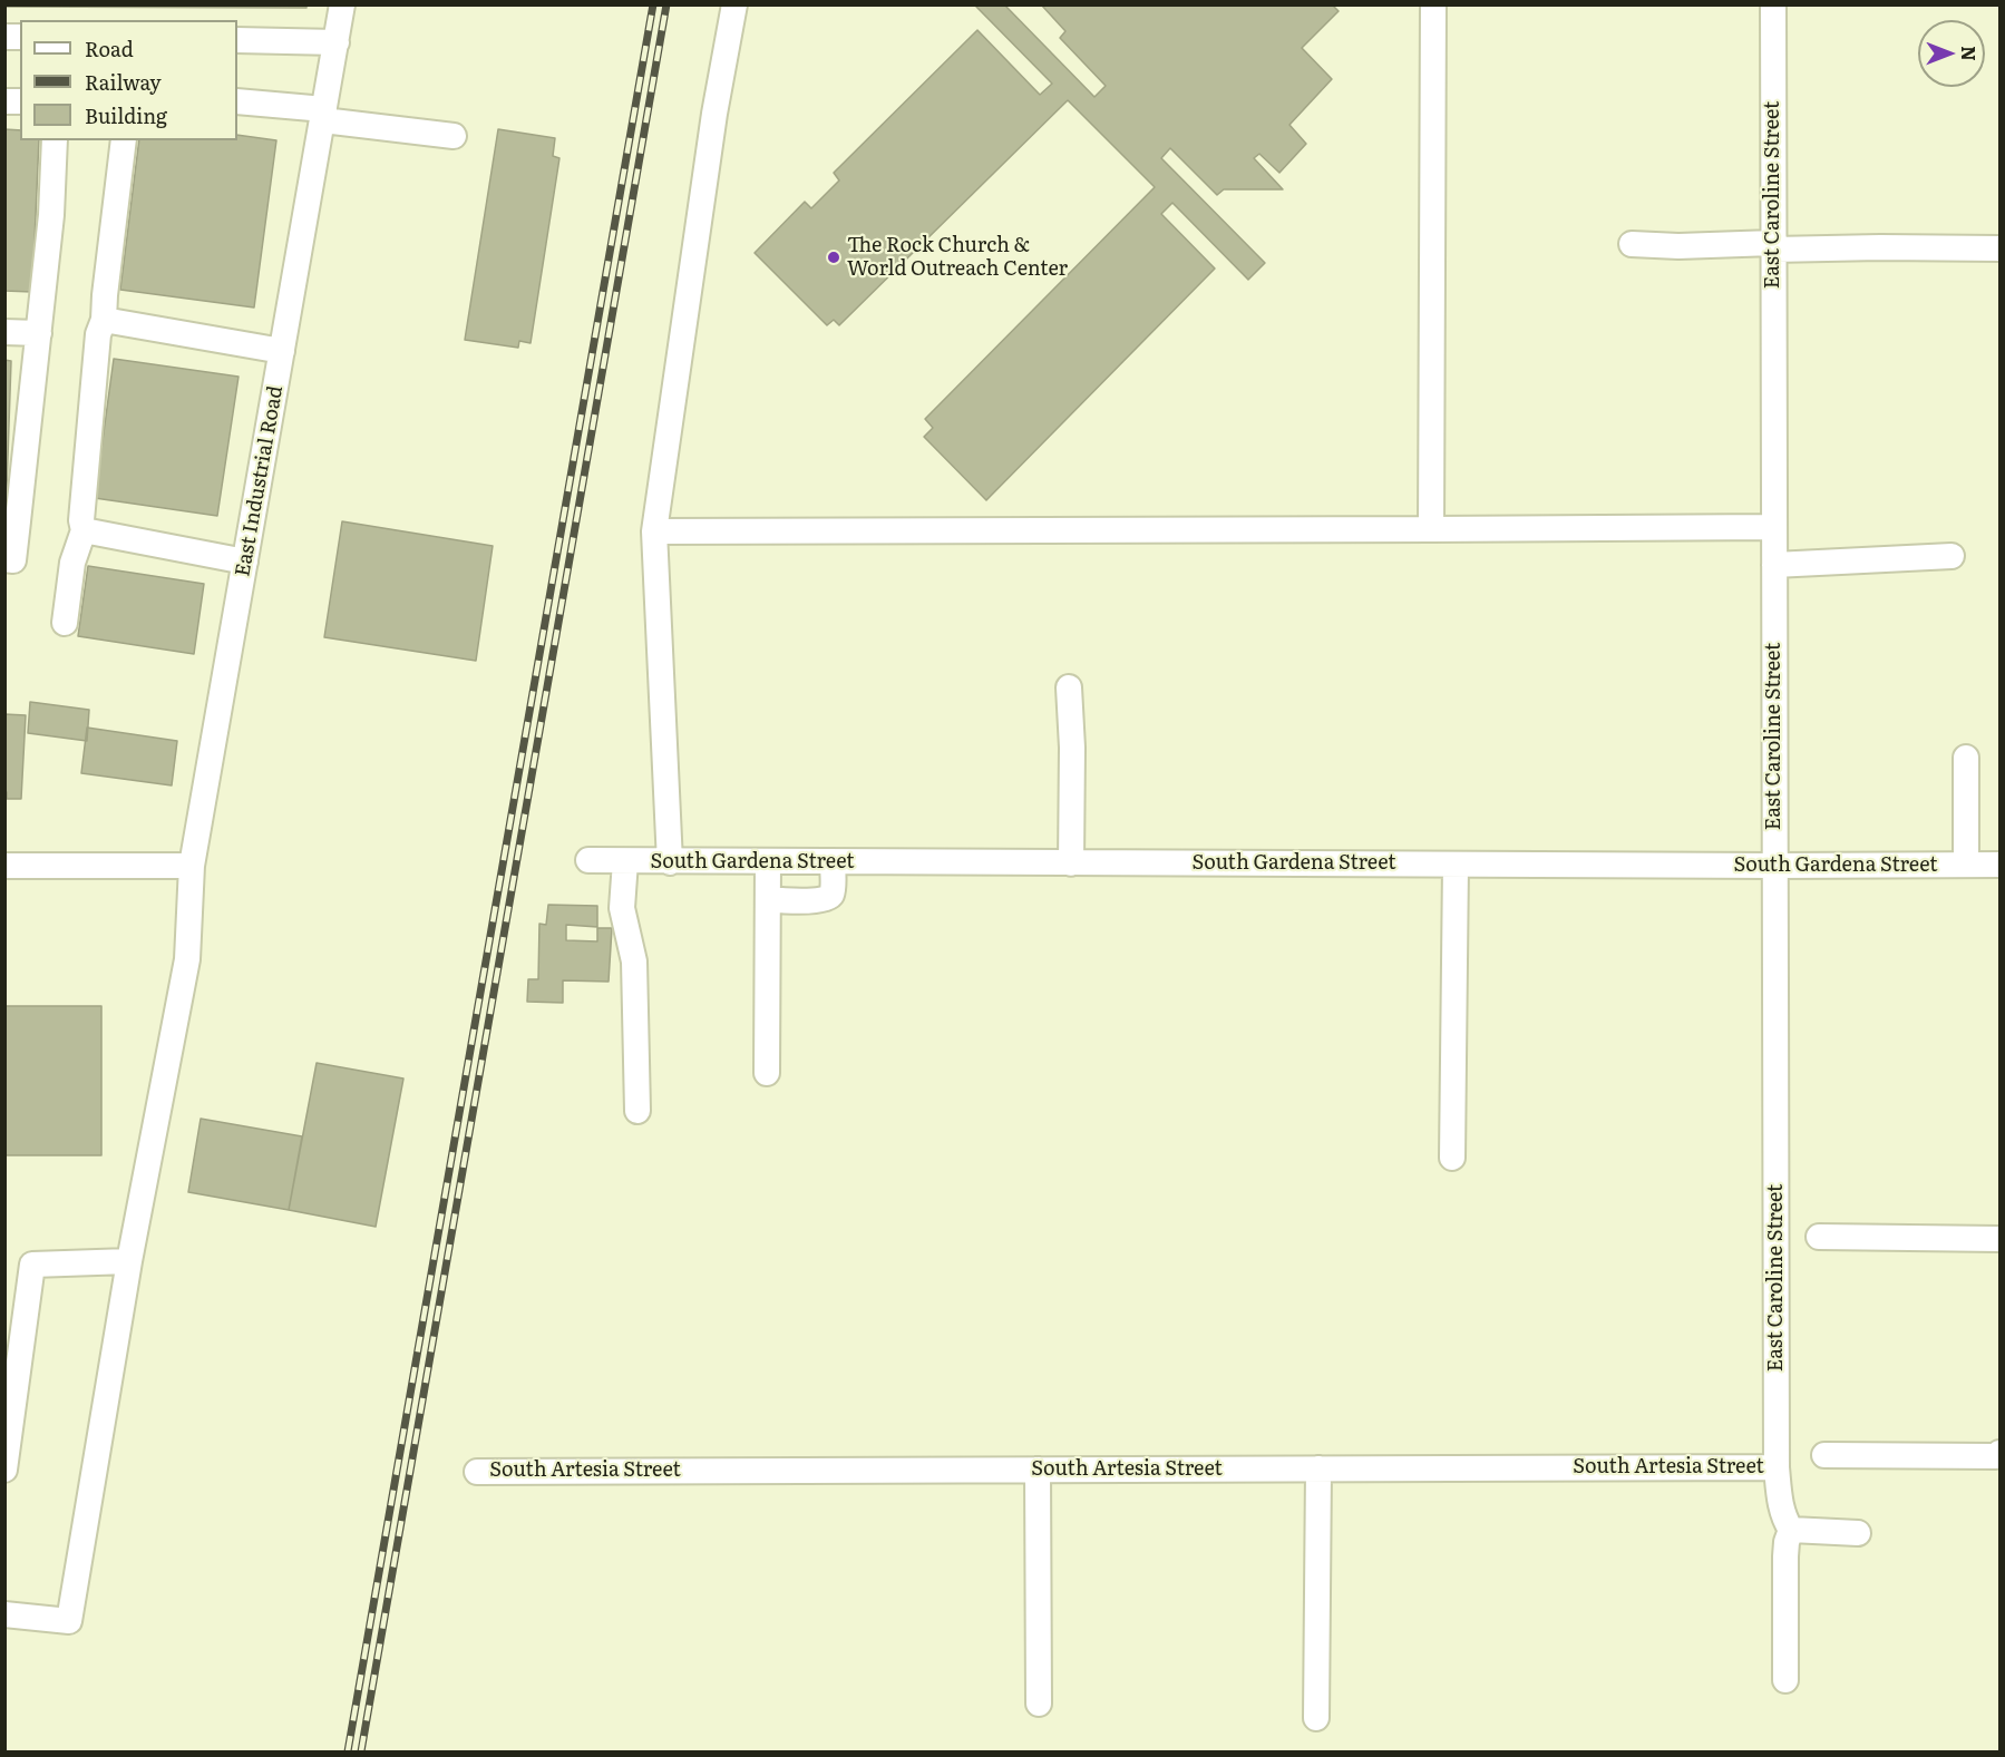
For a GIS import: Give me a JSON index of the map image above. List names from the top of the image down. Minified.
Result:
{"streets":{"street":["East Caroline Street","East Industrial Road","South Gardena Street","South Artesia Street"]},"crossings":[["East Caroline Street","South Gardena Street"],["East Caroline Street","South Artesia Street"]],"places":["The Rock Church & World Outreach Center"],"legend":["Road","Railway","Building"],"north":"right"}
